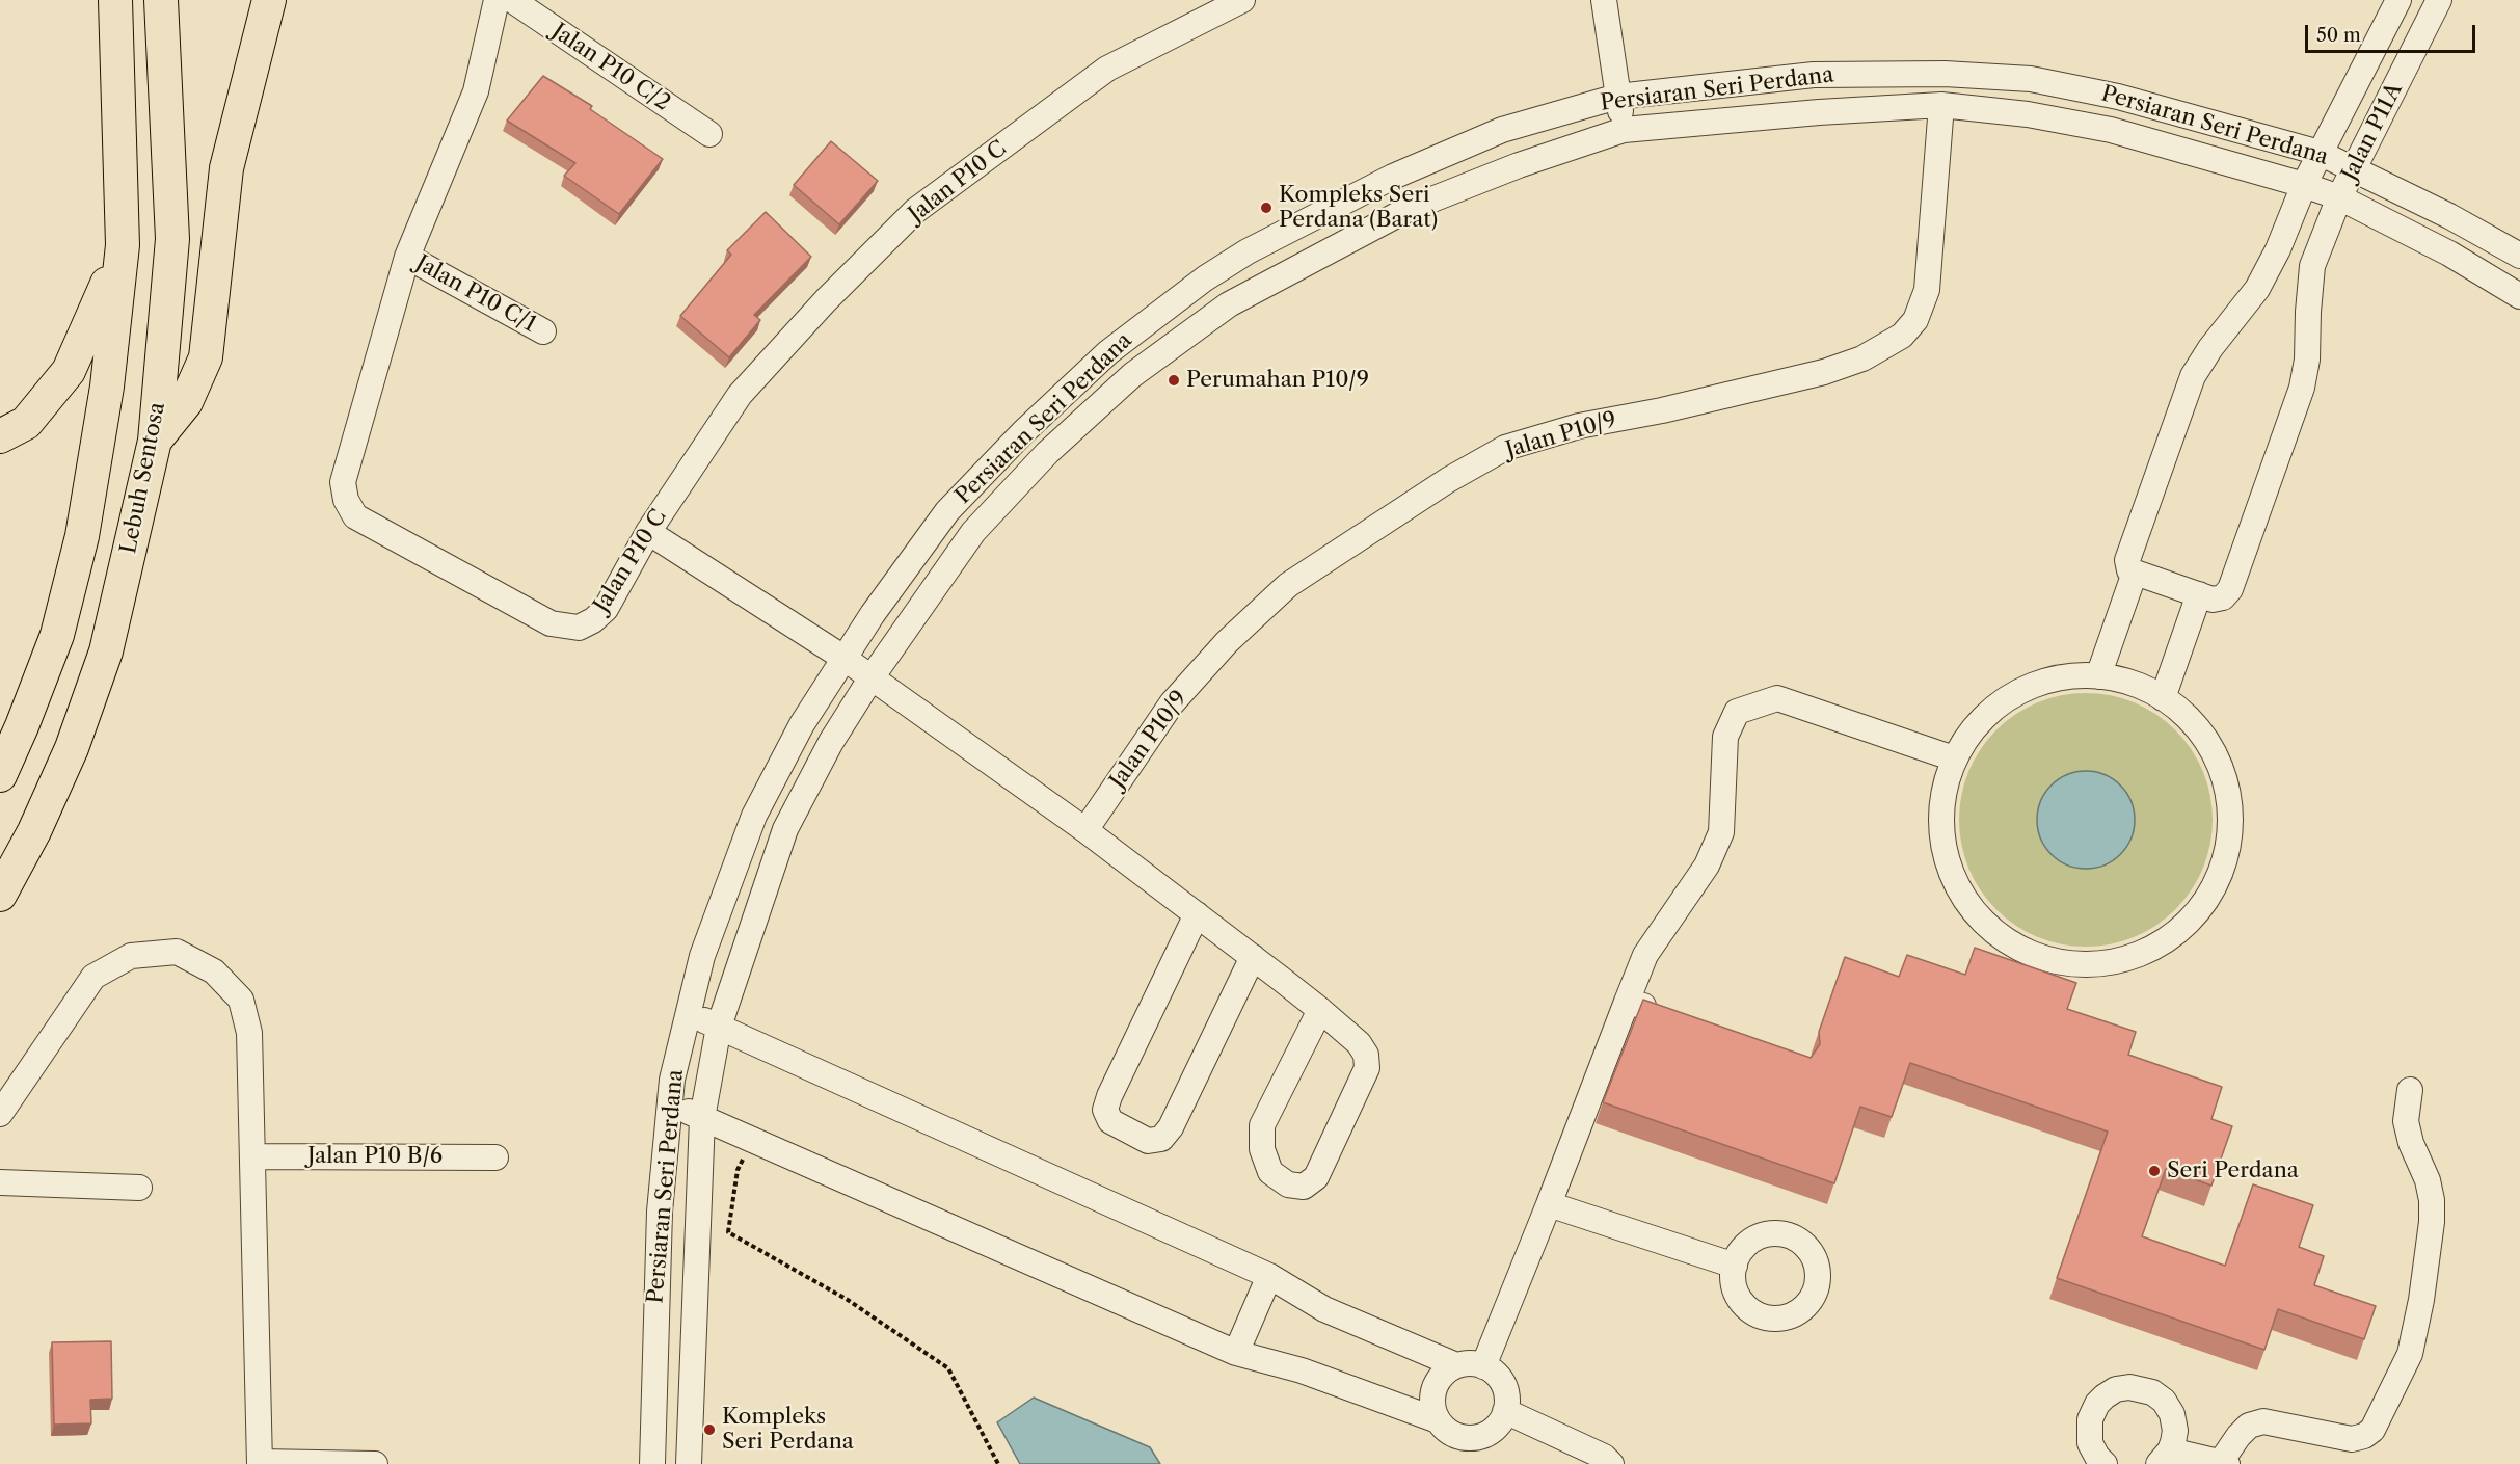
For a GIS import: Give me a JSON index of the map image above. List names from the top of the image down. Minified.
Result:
{"streets":{"main road":["Lebuh Sentosa"],"street":["Jalan P10 C/2","Persiaran Seri Perdana","Jalan P11A","Jalan P10 C","Jalan P10 C/1","Jalan P10/9","Jalan P10 B/6"]},"crossings":[["Persiaran Seri Perdana","Jalan P11A"],["Persiaran Seri Perdana","Jalan P10/9"],["Jalan P10 C","Jalan P10 C/1"]],"places":["Kompleks Seri Perdana (Barat)","Perumahan P10/9","Seri Perdana","Kompleks Seri Perdana"],"scale_bar":"50 m"}
